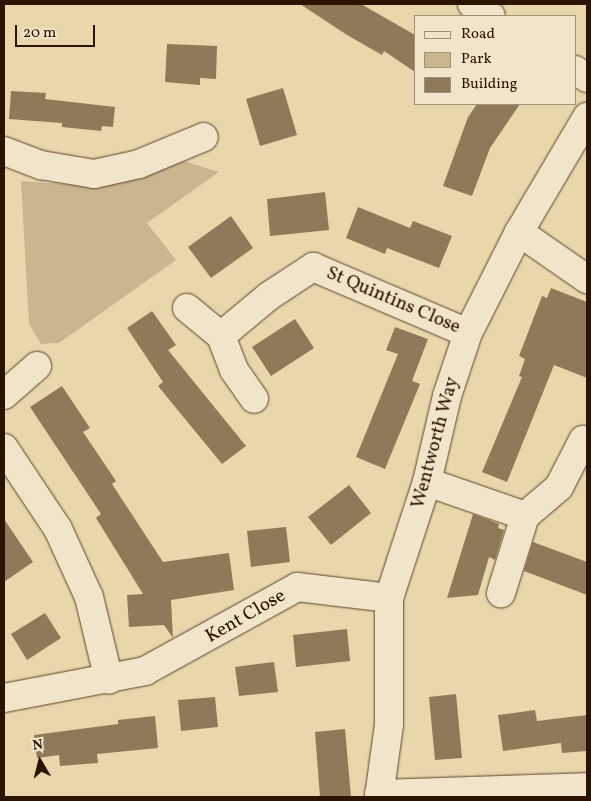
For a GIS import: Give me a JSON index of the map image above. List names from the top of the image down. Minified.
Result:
{"streets":{"street":["St Quintins Close","Wentworth Way","Kent Close"]},"crossings":[["St Quintins Close","Wentworth Way"],["Wentworth Way","Kent Close"]],"legend":["Road","Park","Building"],"scale_bar":"20 m","north":"top"}
